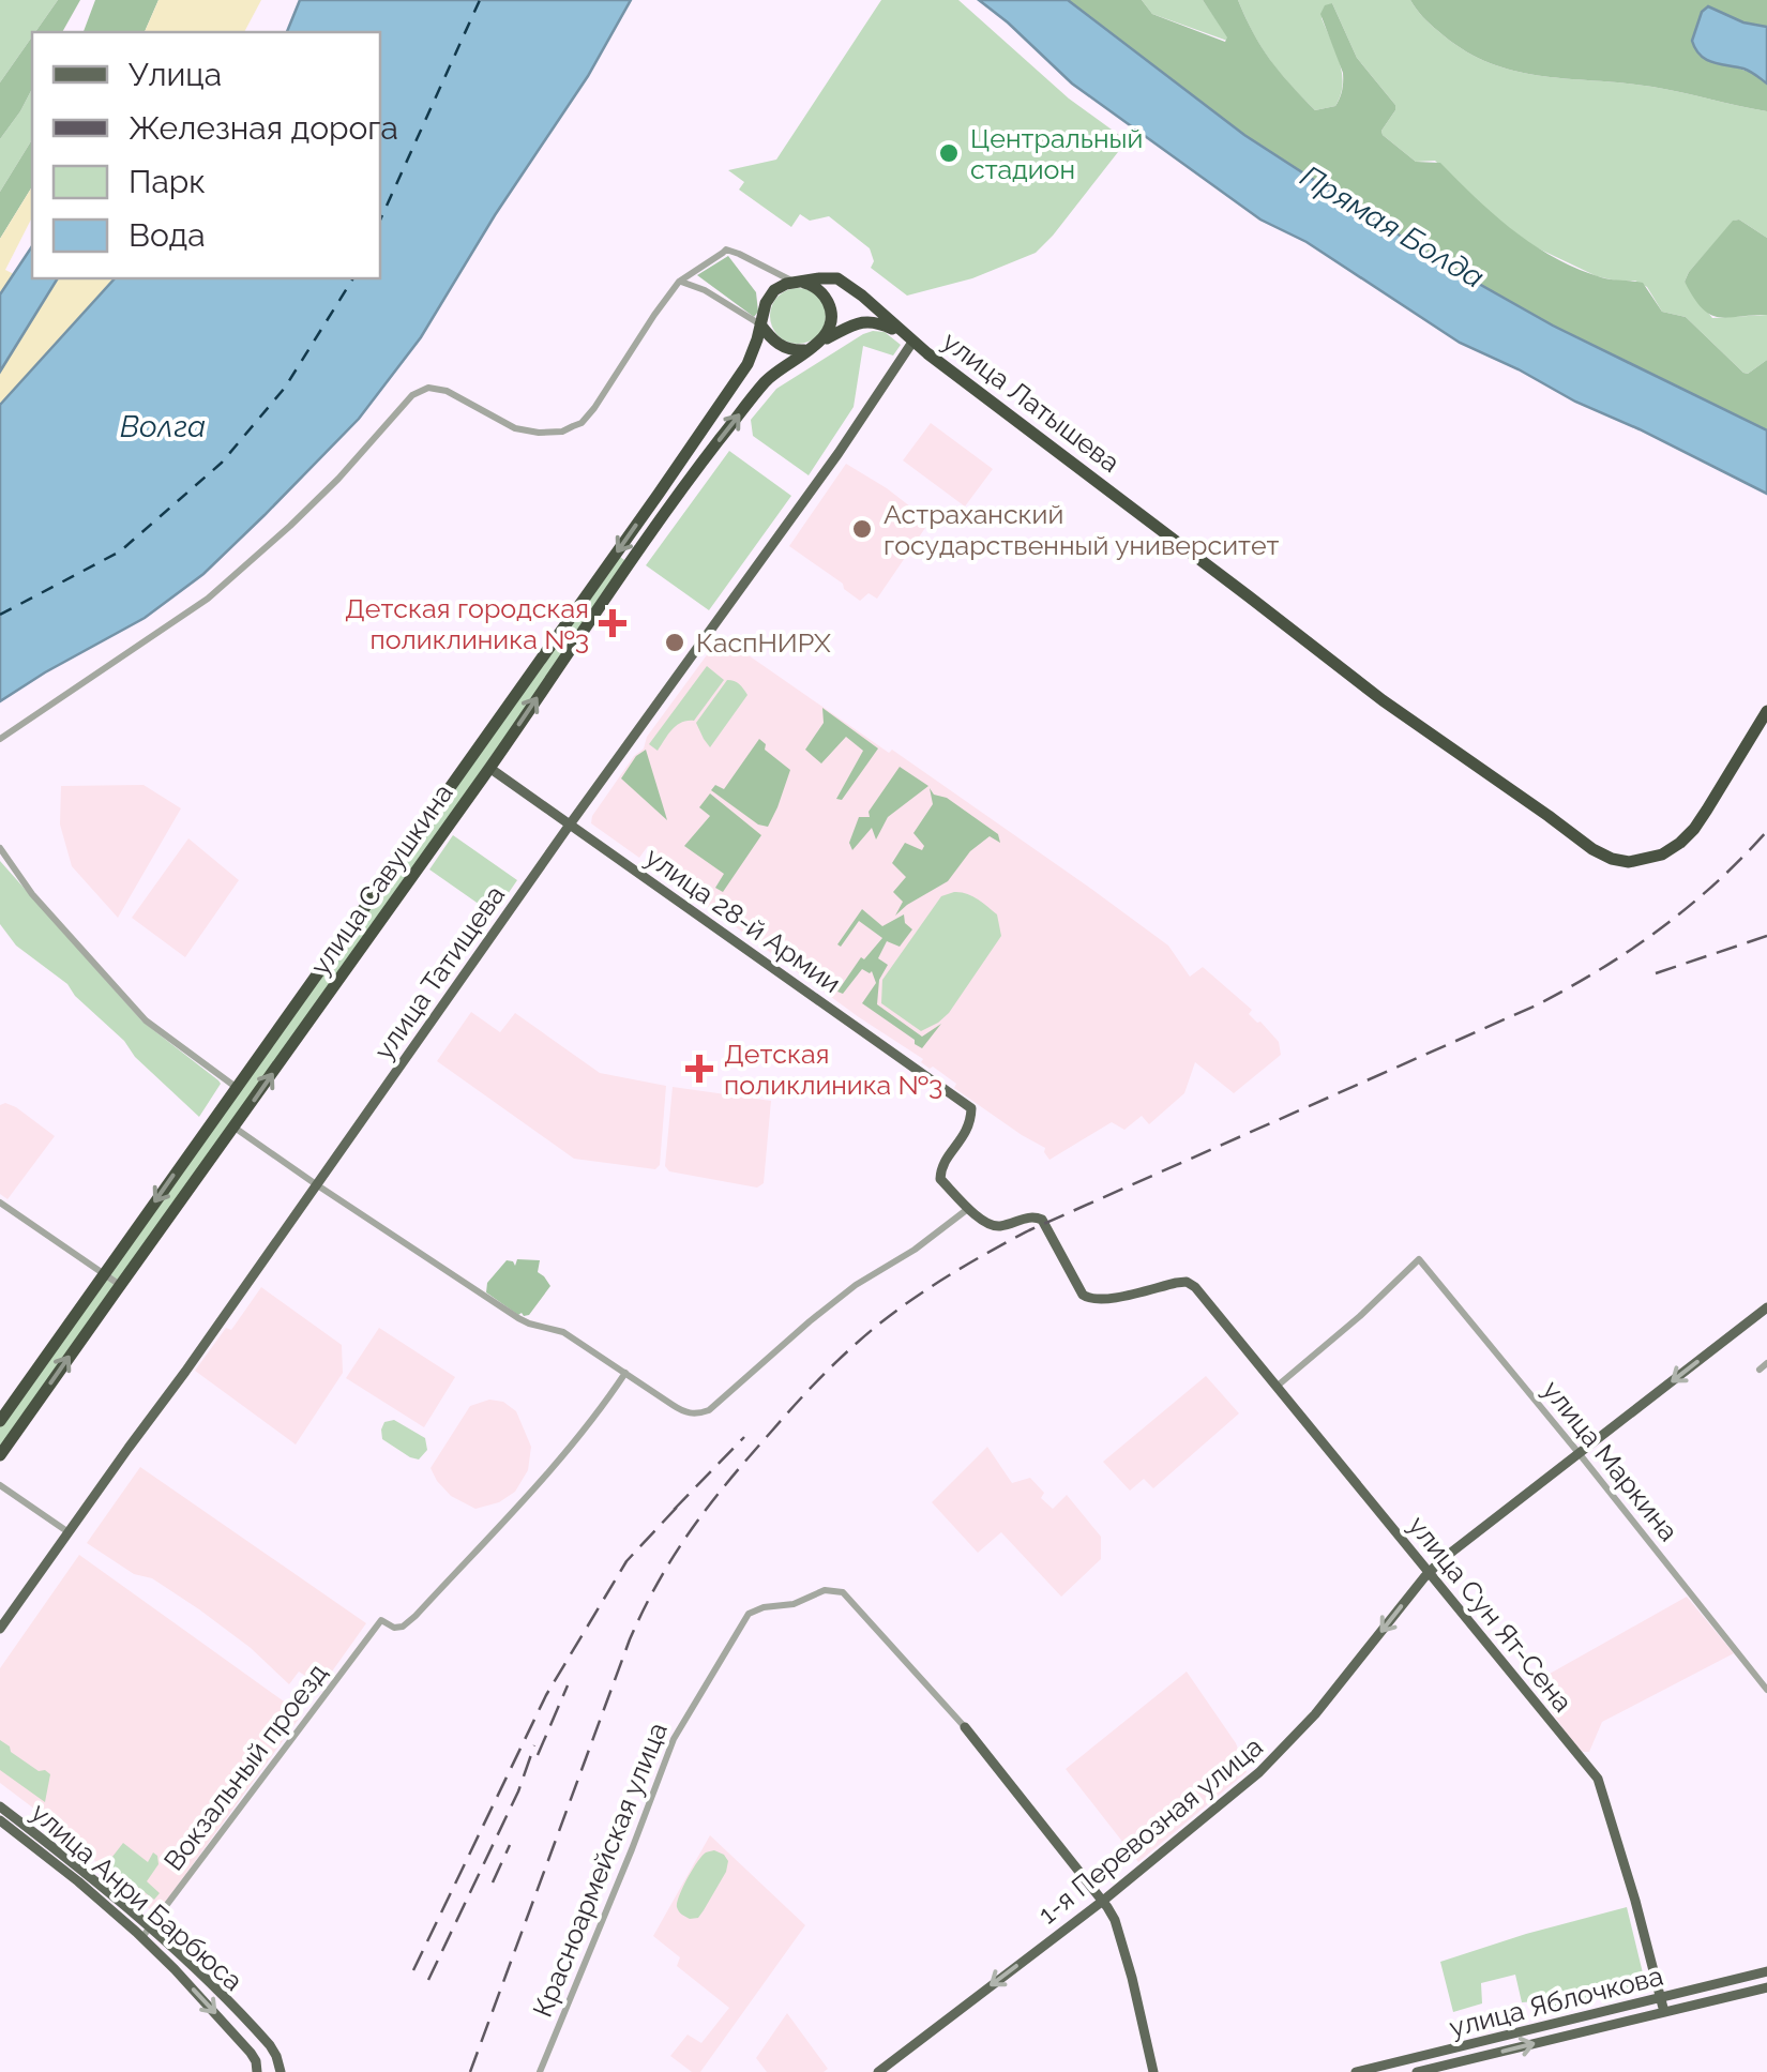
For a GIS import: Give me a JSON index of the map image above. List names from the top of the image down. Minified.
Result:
{"streets":{"highway":["улица Латышева","улица Савушкина"],"main road":["улица 28-й Армии","улица Татищева","улица Сун Ят-Сена","1-я Перевозная улица","улица Анри Барбюса","улица Яблочкова"],"street":["улица Маркина","Вокзальный проезд","Красноармейская улица"]},"crossings":[["улица Латышева","улица Савушкина"],["улица Латышева","улица Татищева"],["улица Савушкина","улица 28-й Армии"],["улица 28-й Армии","улица Татищева"],["улица 28-й Армии","улица Сун Ят-Сена"],["улица Маркина","улица Сун Ят-Сена"],["улица Маркина","1-я Перевозная улица"],["улица Сун Ят-Сена","1-я Перевозная улица"],["улица Сун Ят-Сена","улица Яблочкова"],["Вокзальный проезд","улица Анри Барбюса"]],"one_way":["1-я Перевозная улица"],"water":["Прямая Болда","Волга"],"places":{"other":["Центральный стадион","Астраханский государственный университет","КаспНИРХ"],"health":["Детская городская поликлиника №3","Детская поликлиника №3"]},"legend":["Улица","Железная дорога","Парк","Вода"]}
